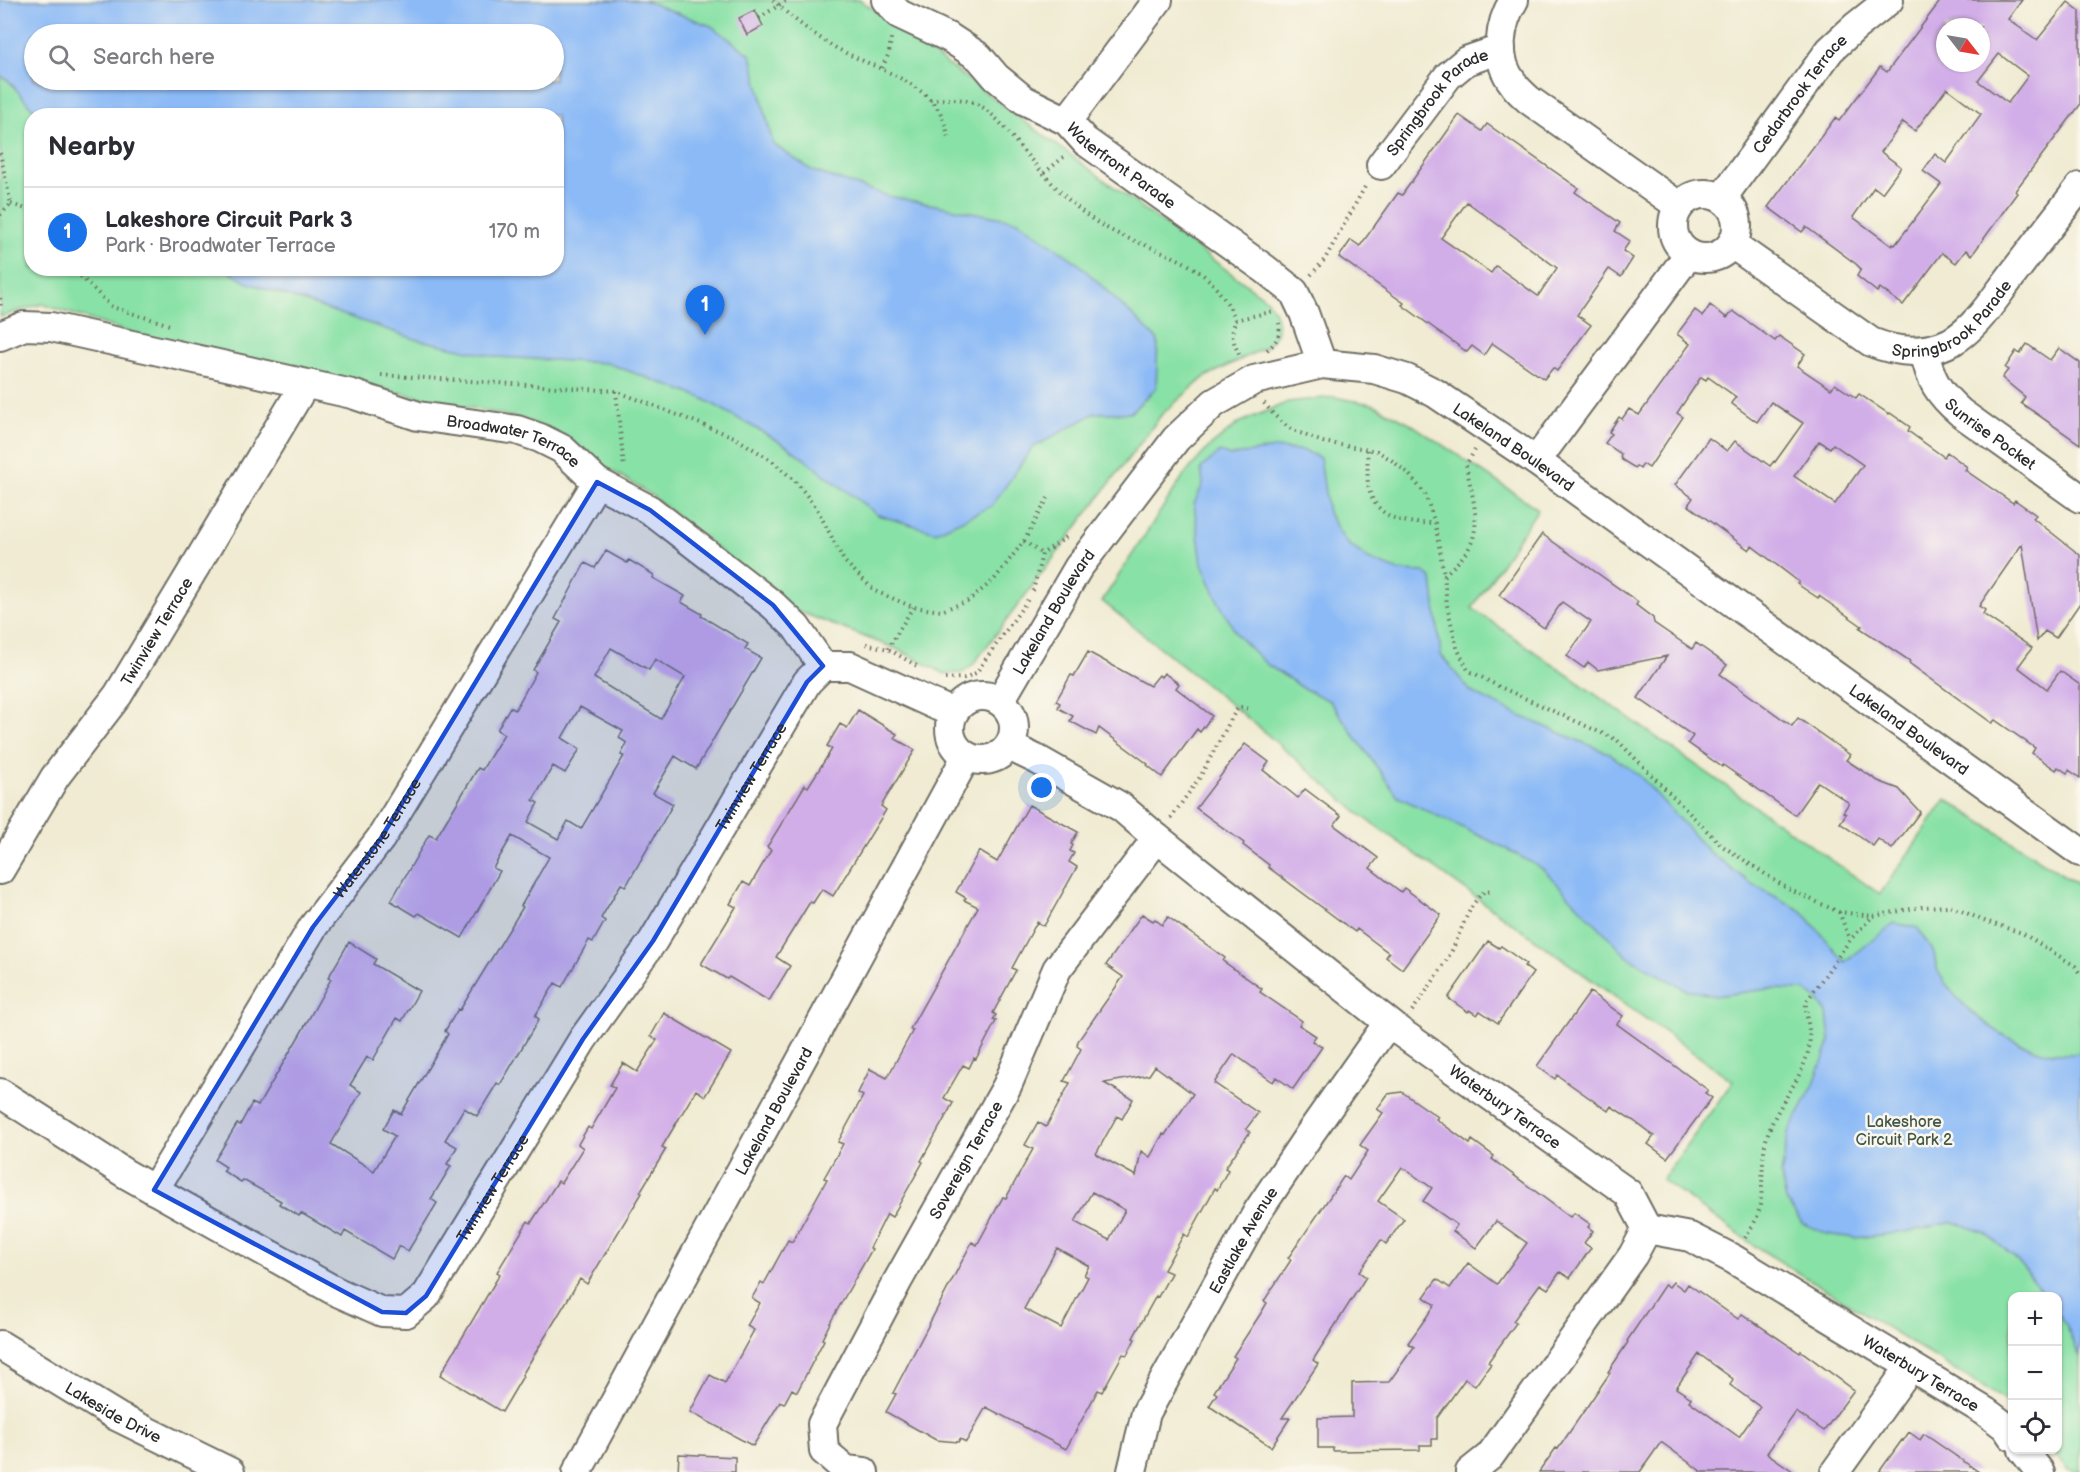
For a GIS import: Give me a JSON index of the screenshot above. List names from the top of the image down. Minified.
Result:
{"streets":{"street":["Cedarbrook Terrace","Springbrook Parade","Waterfront Parade","Sunrise Pocket","Broadwater Terrace","Lakeland Boulevard","Twinview Terrace","Waterstone Terrace","Waterbury Terrace","Sovereign Terrace","Eastlake Avenue","Lakeside Drive"]},"crossings":[["Cedarbrook Terrace","Springbrook Parade"],["Springbrook Parade","Sunrise Pocket"],["Waterfront Parade","Lakeland Boulevard"],["Broadwater Terrace","Twinview Terrace"],["Broadwater Terrace","Waterstone Terrace"],["Lakeland Boulevard","Waterbury Terrace"],["Twinview Terrace","Waterstone Terrace"],["Waterbury Terrace","Sovereign Terrace"],["Waterbury Terrace","Eastlake Avenue"]],"parks":["Lakeshore Circuit Park 2"],"north":"bottom right","page":{"search":"Search here","heading":"Nearby","list":[{"mark":"1","name":"Lakeshore Circuit Park 3","note":"Park · Broadwater Terrace","value":"170 m"}],"pins":"1","map_buttons":["+","−"]}}
